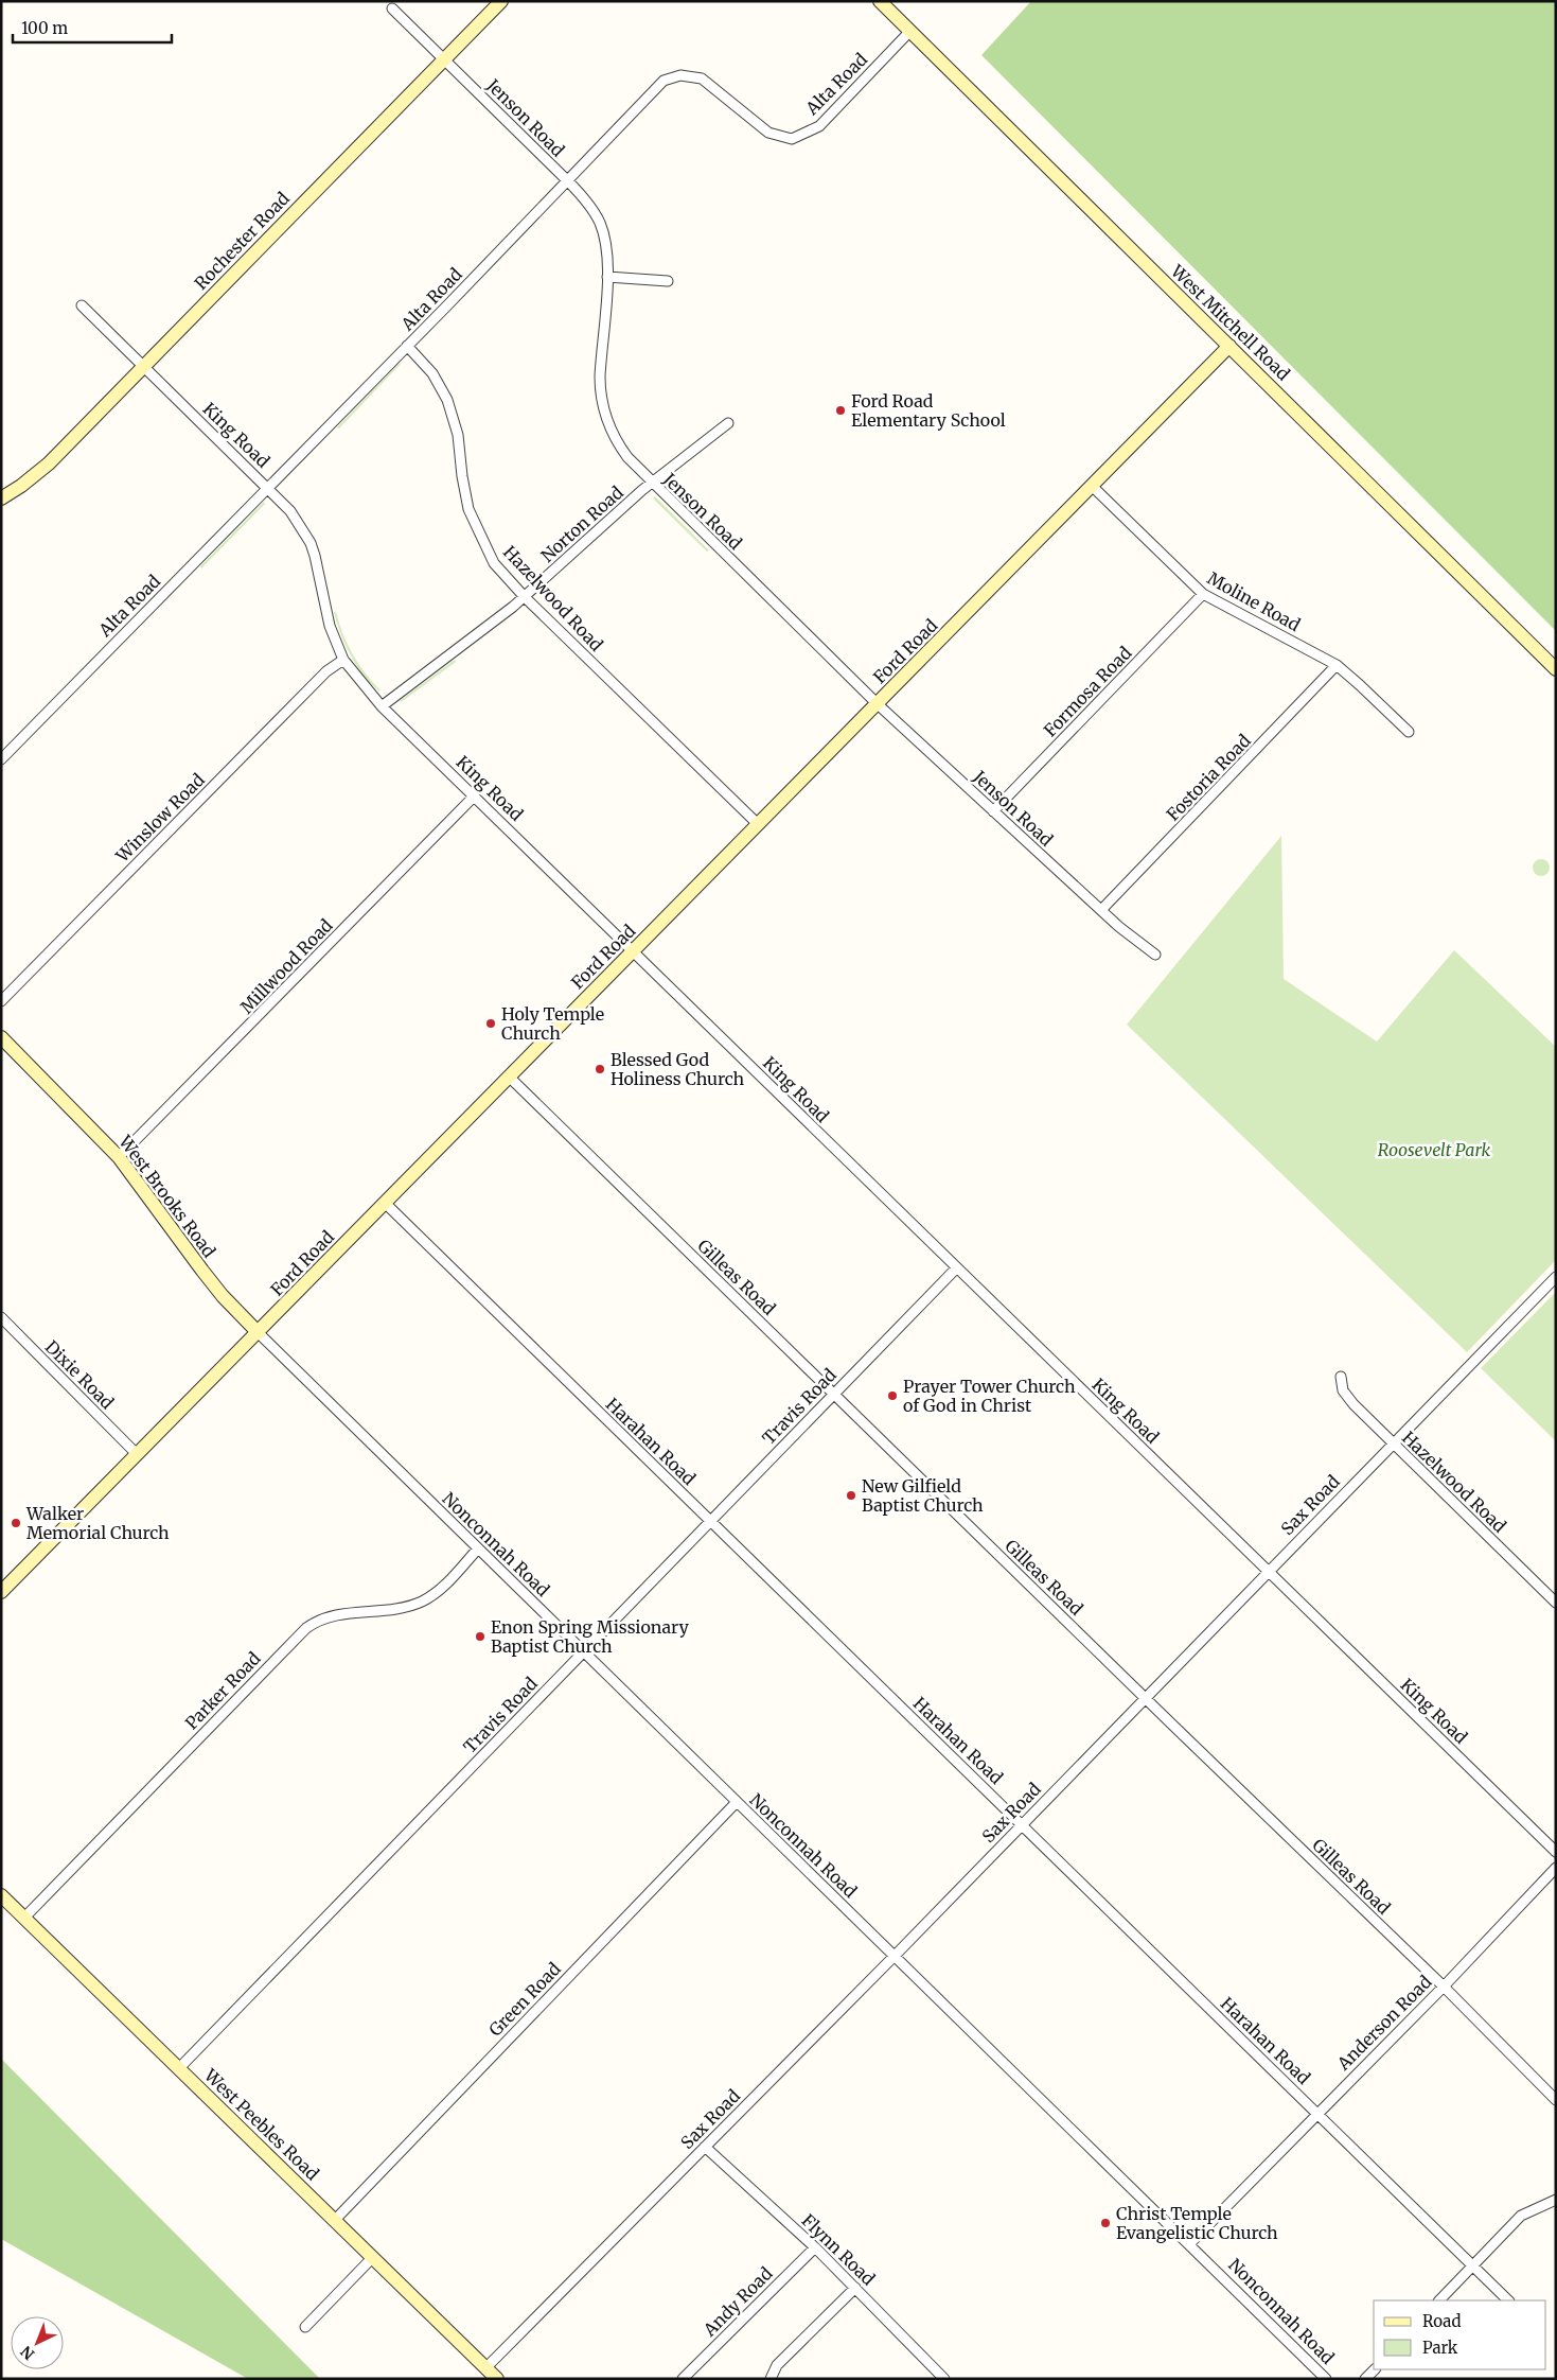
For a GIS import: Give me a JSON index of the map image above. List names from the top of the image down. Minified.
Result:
{"streets":{"street":["Alta Road","Jenson Road","Rochester Road","West Mitchell Road","King Road","Norton Road","Hazelwood Road","Moline Road","Ford Road","Formosa Road","Fostoria Road","Winslow Road","Millwood Road","West Brooks Road","Gilleas Road","Dixie Road","Travis Road","Harahan Road","Sax Road","Nonconnah Road","Parker Road","Green Road","Anderson Road","West Peebles Road","Flynn Road","Andy Road"]},"crossings":[["Alta Road","Jenson Road"],["Alta Road","West Mitchell Road"],["Alta Road","King Road"],["Alta Road","Hazelwood Road"],["Jenson Road","Rochester Road"],["Jenson Road","Norton Road"],["Jenson Road","Ford Road"],["Jenson Road","Formosa Road"],["Jenson Road","Fostoria Road"],["Rochester Road","King Road"],["West Mitchell Road","Ford Road"],["King Road","Norton Road"],["King Road","Ford Road"],["King Road","Winslow Road"],["King Road","Millwood Road"],["King Road","Travis Road"],["King Road","Sax Road"],["Norton Road","Hazelwood Road"],["Hazelwood Road","Ford Road"],["Hazelwood Road","Sax Road"],["Moline Road","Ford Road"],["Moline Road","Formosa Road"],["Moline Road","Fostoria Road"],["Ford Road","West Brooks Road"],["Ford Road","Gilleas Road"],["Ford Road","Dixie Road"],["Ford Road","Harahan Road"],["Ford Road","Nonconnah Road"],["Millwood Road","West Brooks Road"],["West Brooks Road","Nonconnah Road"],["Gilleas Road","Travis Road"],["Gilleas Road","Sax Road"],["Gilleas Road","Anderson Road"],["Travis Road","Harahan Road"],["Travis Road","Nonconnah Road"],["Travis Road","West Peebles Road"],["Harahan Road","Sax Road"],["Harahan Road","Anderson Road"],["Sax Road","Nonconnah Road"],["Sax Road","West Peebles Road"],["Sax Road","Flynn Road"],["Nonconnah Road","Parker Road"],["Nonconnah Road","Green Road"],["Nonconnah Road","Anderson Road"],["Parker Road","West Peebles Road"],["Green Road","West Peebles Road"],["Flynn Road","Andy Road"]],"parks":["Roosevelt Park"],"places":["Ford Road Elementary School","Holy Temple Church","Blessed God Holiness Church","Prayer Tower Church of God in Christ","New Gilfield Baptist Church","Walker Memorial Church","Enon Spring Missionary Baptist Church","Christ Temple Evangelistic Church"],"legend":["Road","Park"],"scale_bar":"100 m","north":"bottom left"}
